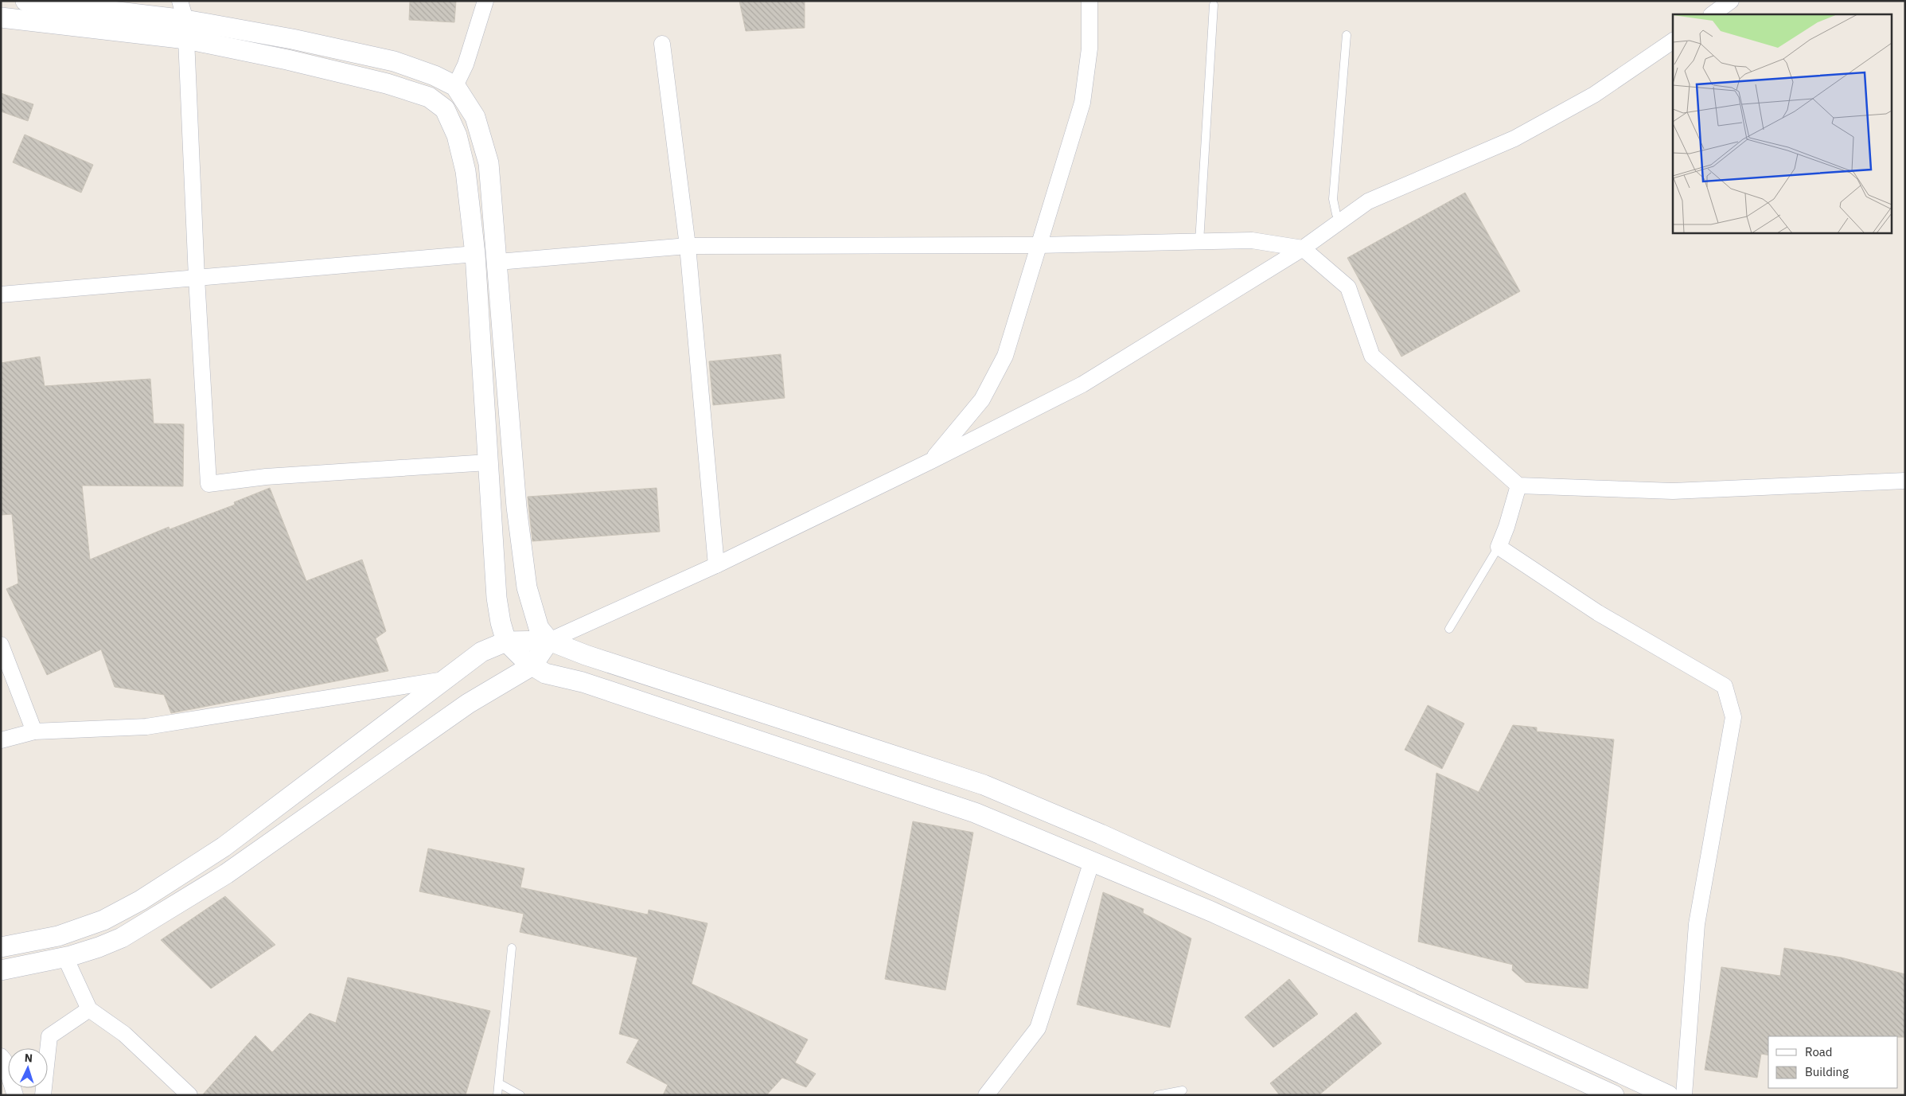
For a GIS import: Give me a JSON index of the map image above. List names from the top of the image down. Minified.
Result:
{"legend":["Road","Building"],"north":"top"}
